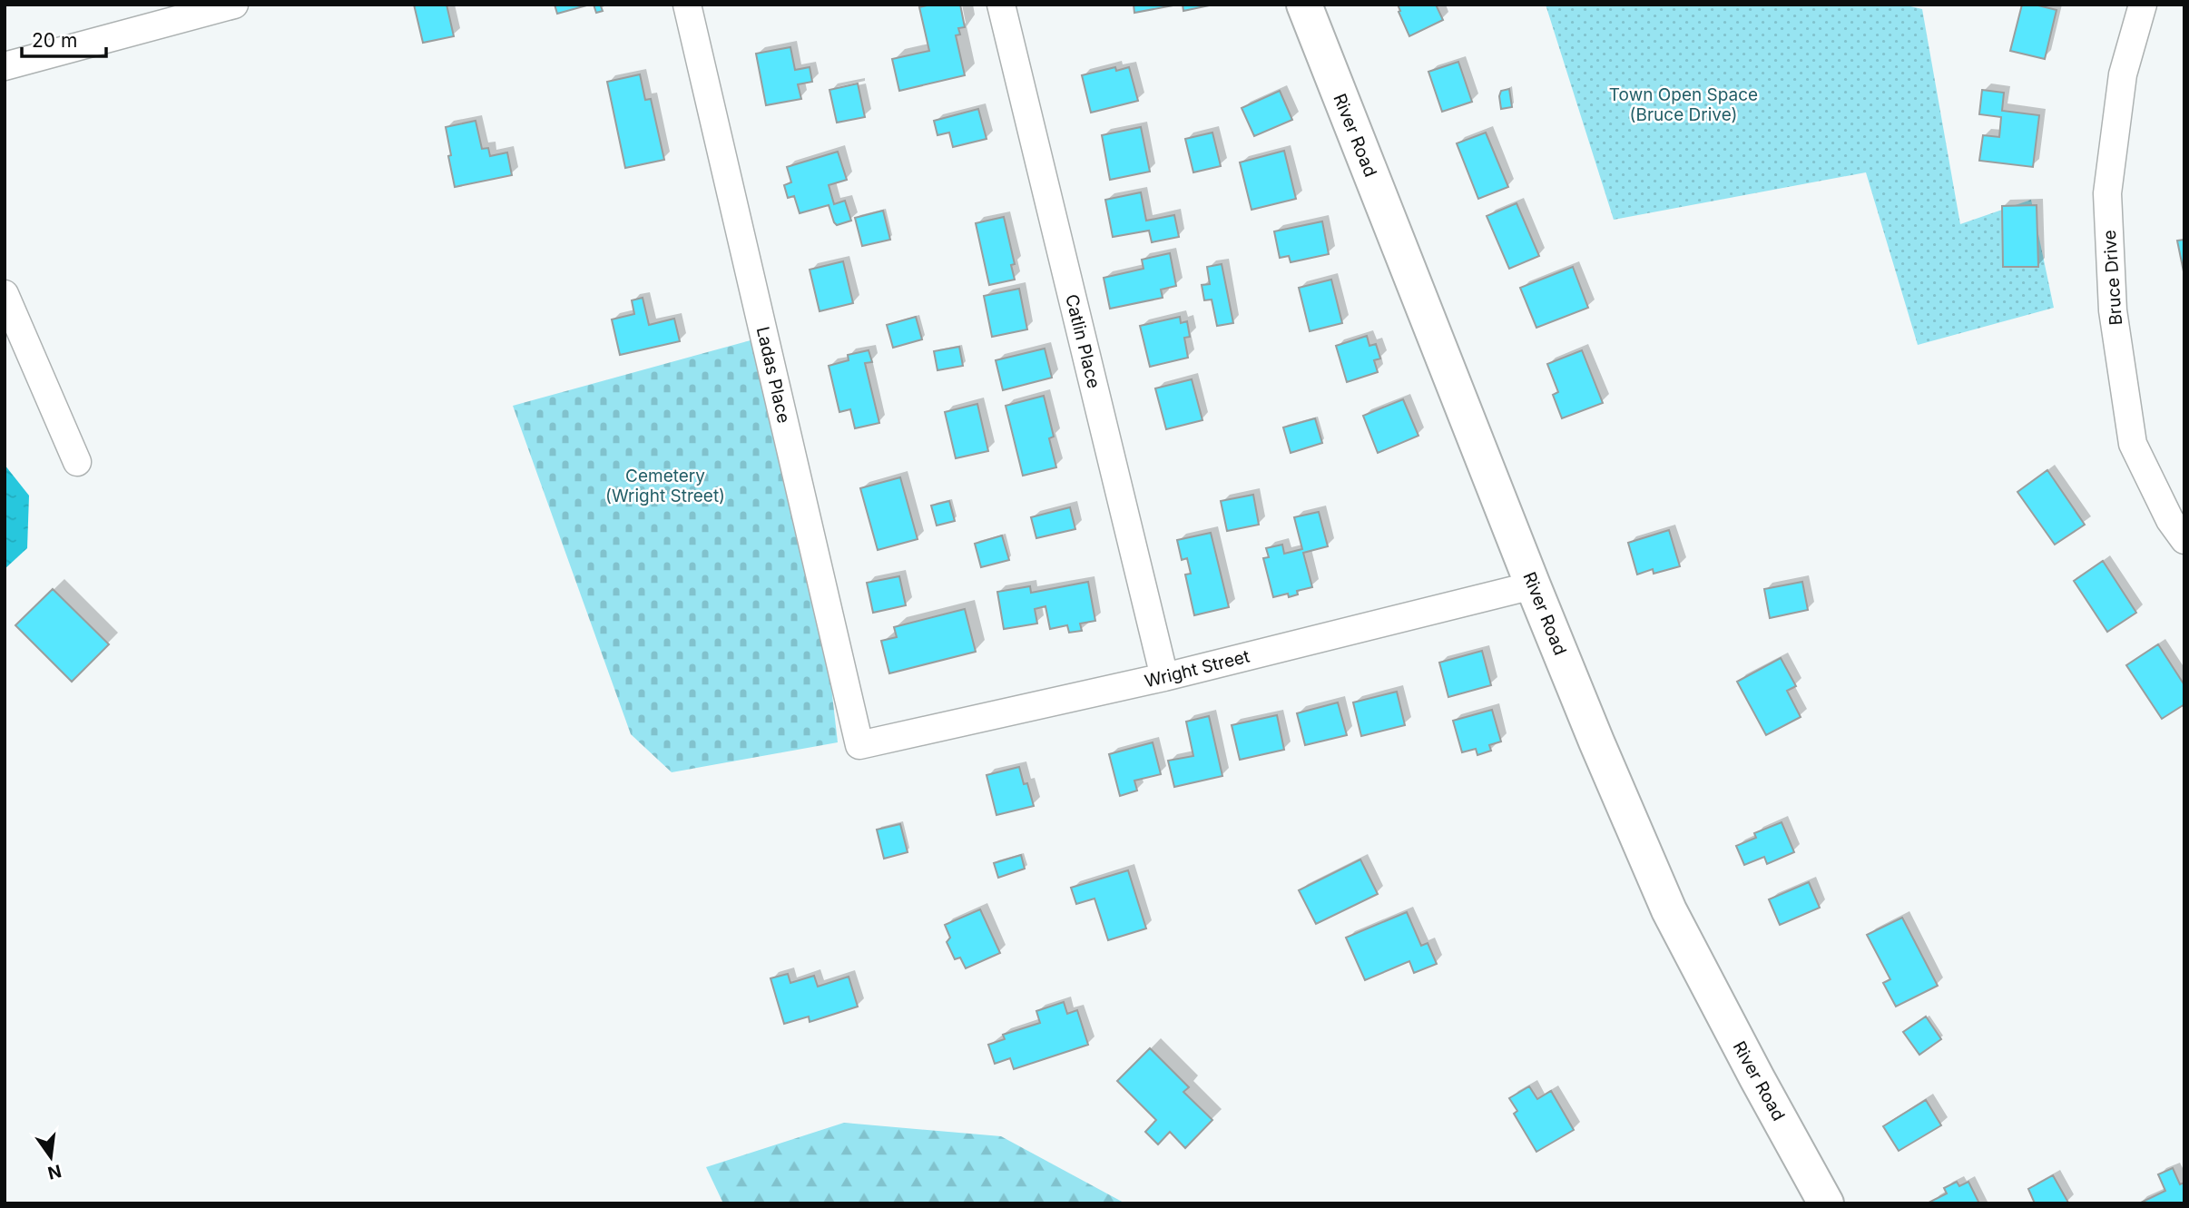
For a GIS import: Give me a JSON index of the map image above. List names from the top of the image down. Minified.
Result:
{"streets":{"main road":["River Road"],"street":["Bruce Drive","Catlin Place","Ladas Place","Wright Street"]},"crossings":[["River Road","Wright Street"],["Catlin Place","Wright Street"],["Ladas Place","Wright Street"]],"parks":["Town Open Space (Bruce Drive)","Cemetery (Wright Street)"],"scale_bar":"20 m","north":"bottom"}
